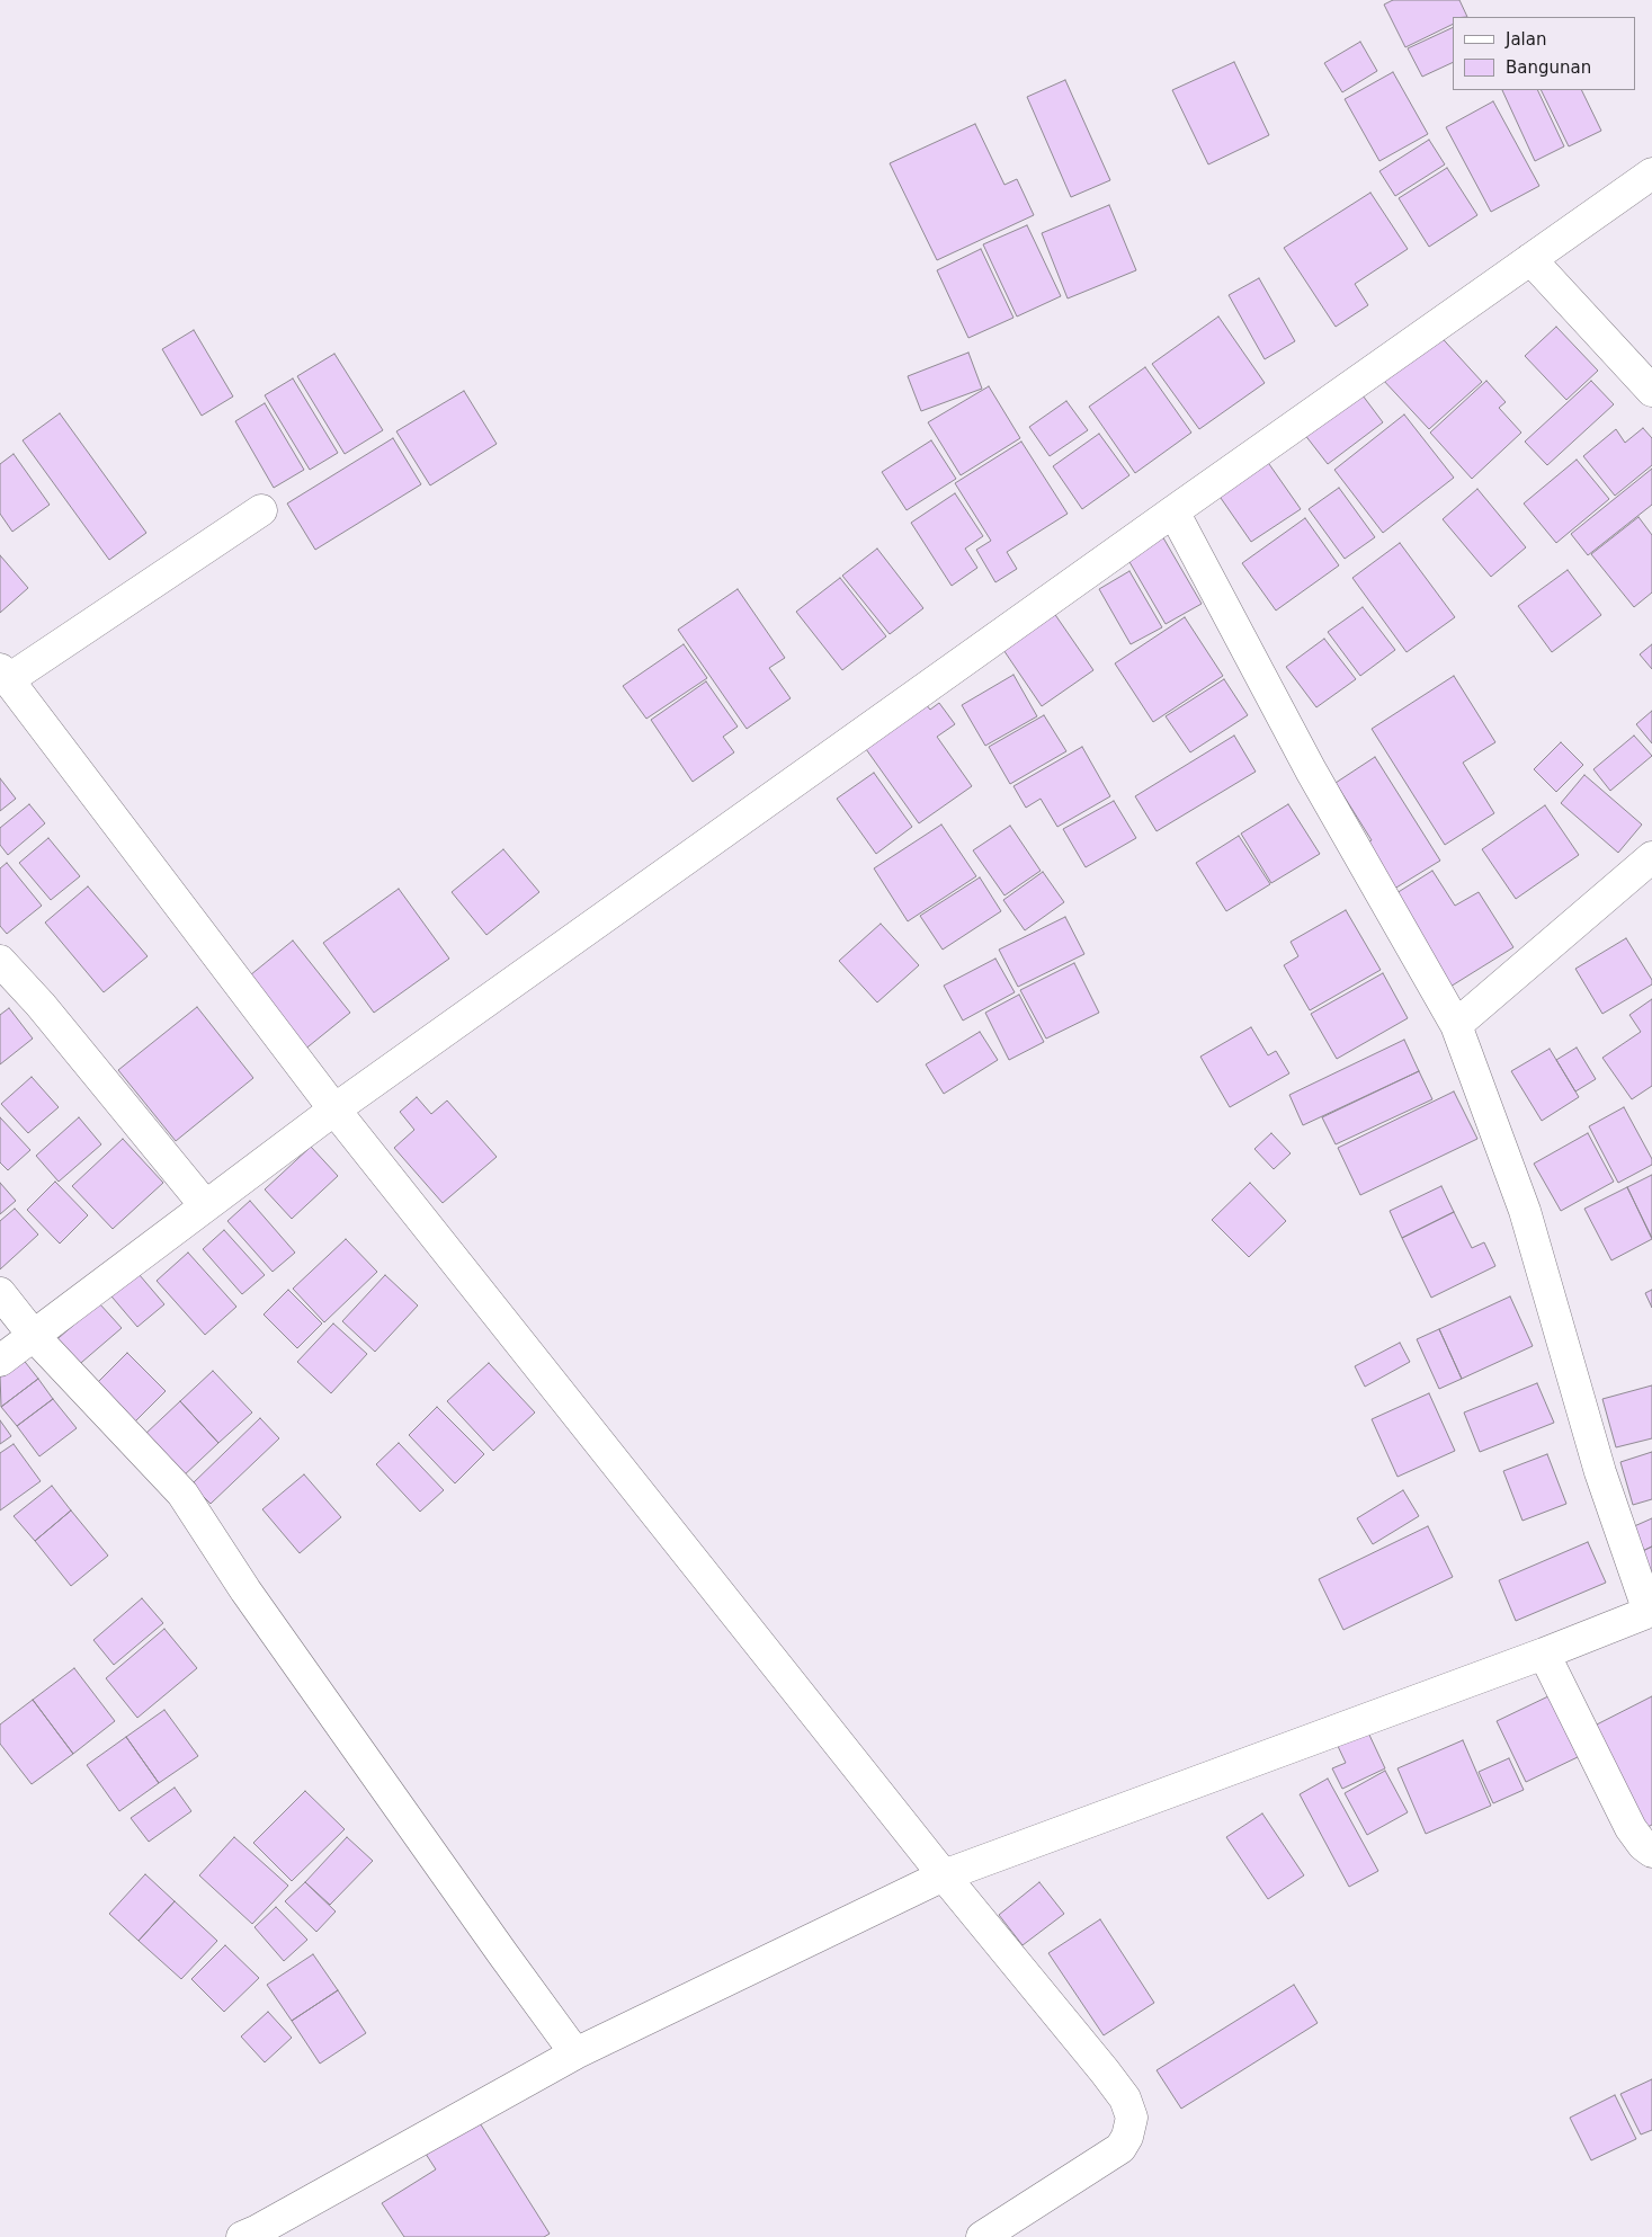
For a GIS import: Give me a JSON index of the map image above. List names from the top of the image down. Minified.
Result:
{"legend":["Jalan","Bangunan"]}
